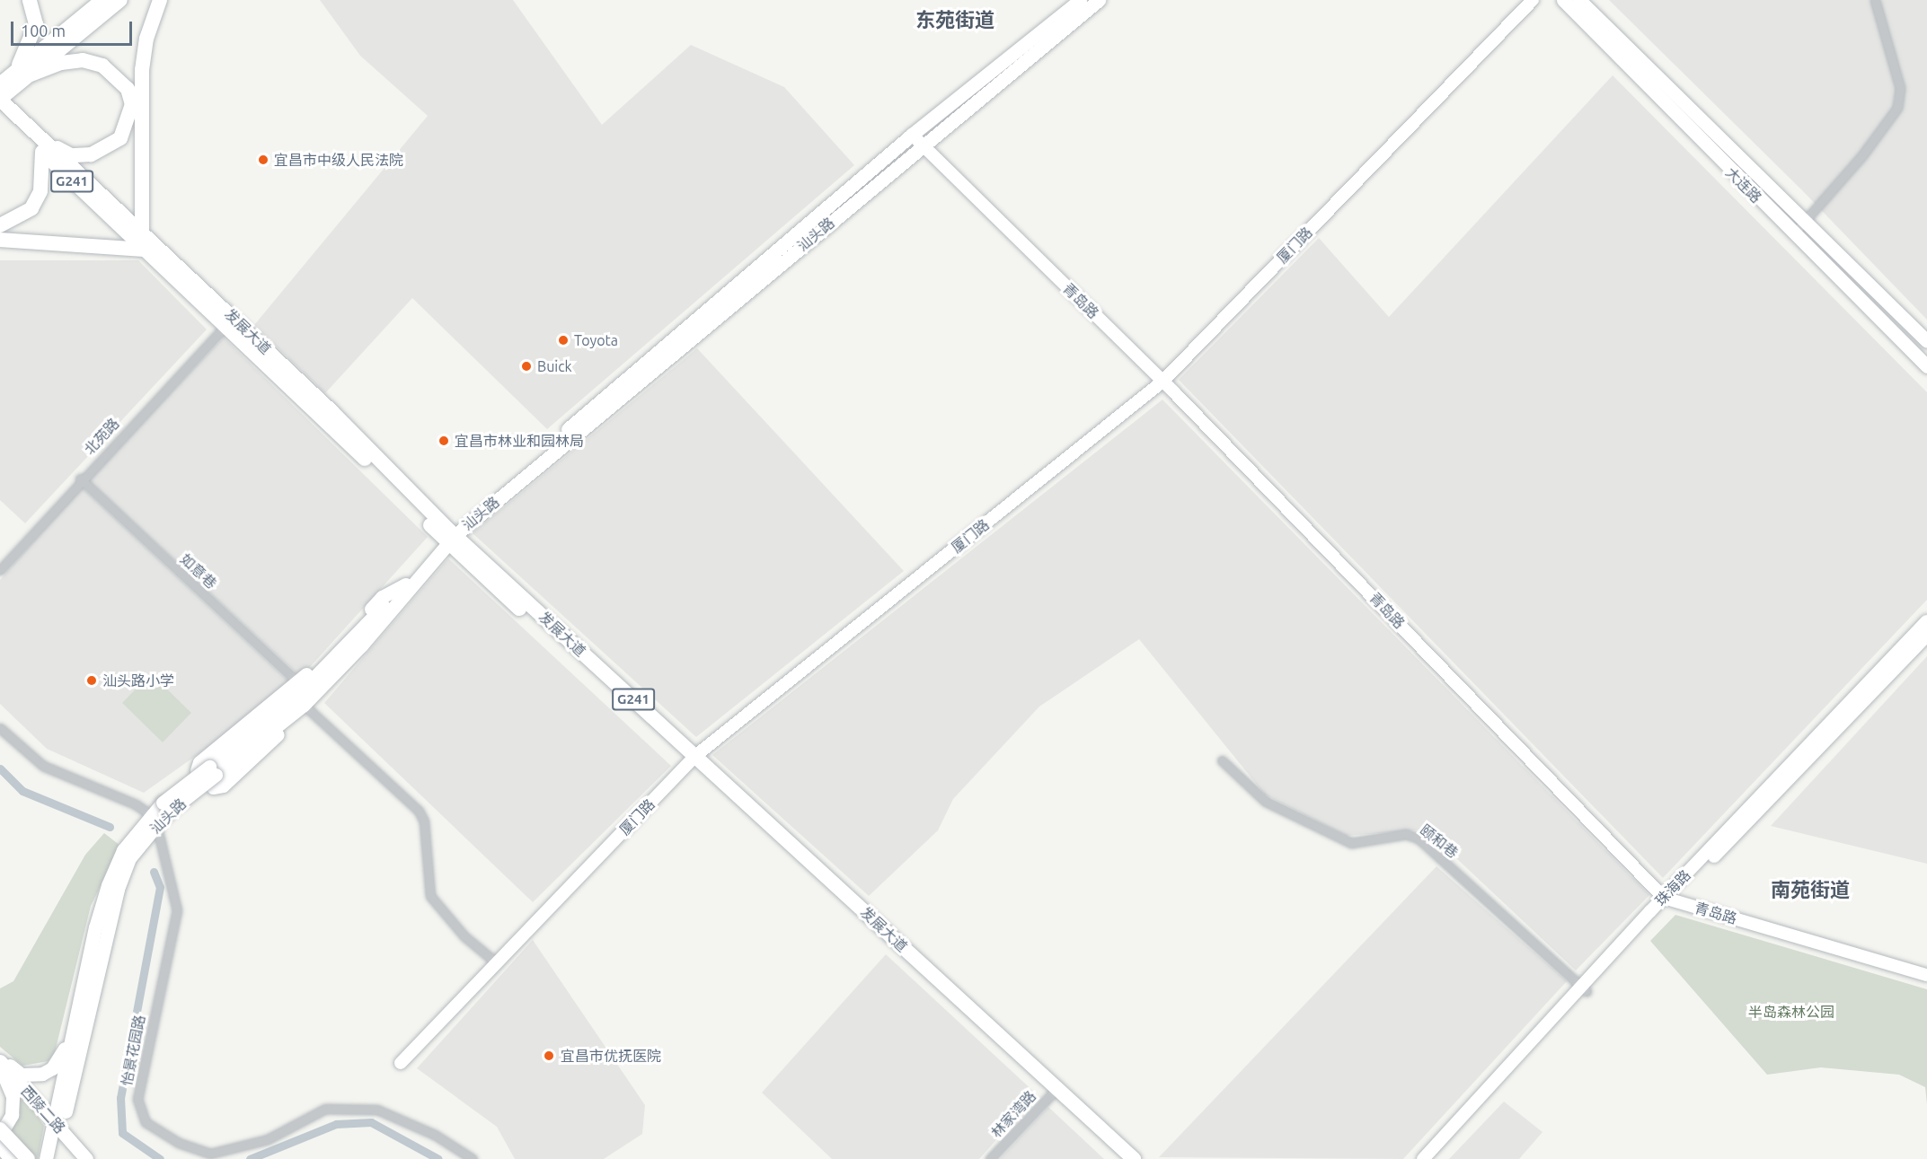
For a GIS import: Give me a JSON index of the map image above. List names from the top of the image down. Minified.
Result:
{"streets":{"highway":["G241","发展大道"],"main road":["大连路","汕头路","西陵二路"],"street":["厦门路","青岛路","北苑路","如意巷","颐和巷","珠海路","怡景花园路","林家湾路"]},"crossings":[["汕头路","青岛路"],["汕头路","发展大道"],["汕头路","怡景花园路"],["汕头路","西陵二路"],["厦门路","青岛路"],["厦门路","发展大道"],["青岛路","珠海路"],["发展大道","北苑路"],["发展大道","林家湾路"],["北苑路","如意巷"],["颐和巷","珠海路"]],"districts":["东苑街道","南苑街道"],"parks":["半岛森林公园"],"places":["宜昌市中级人民法院","Toyota","Buick","宜昌市林业和园林局","汕头路小学","宜昌市优抚医院"],"scale_bar":"100 m"}
